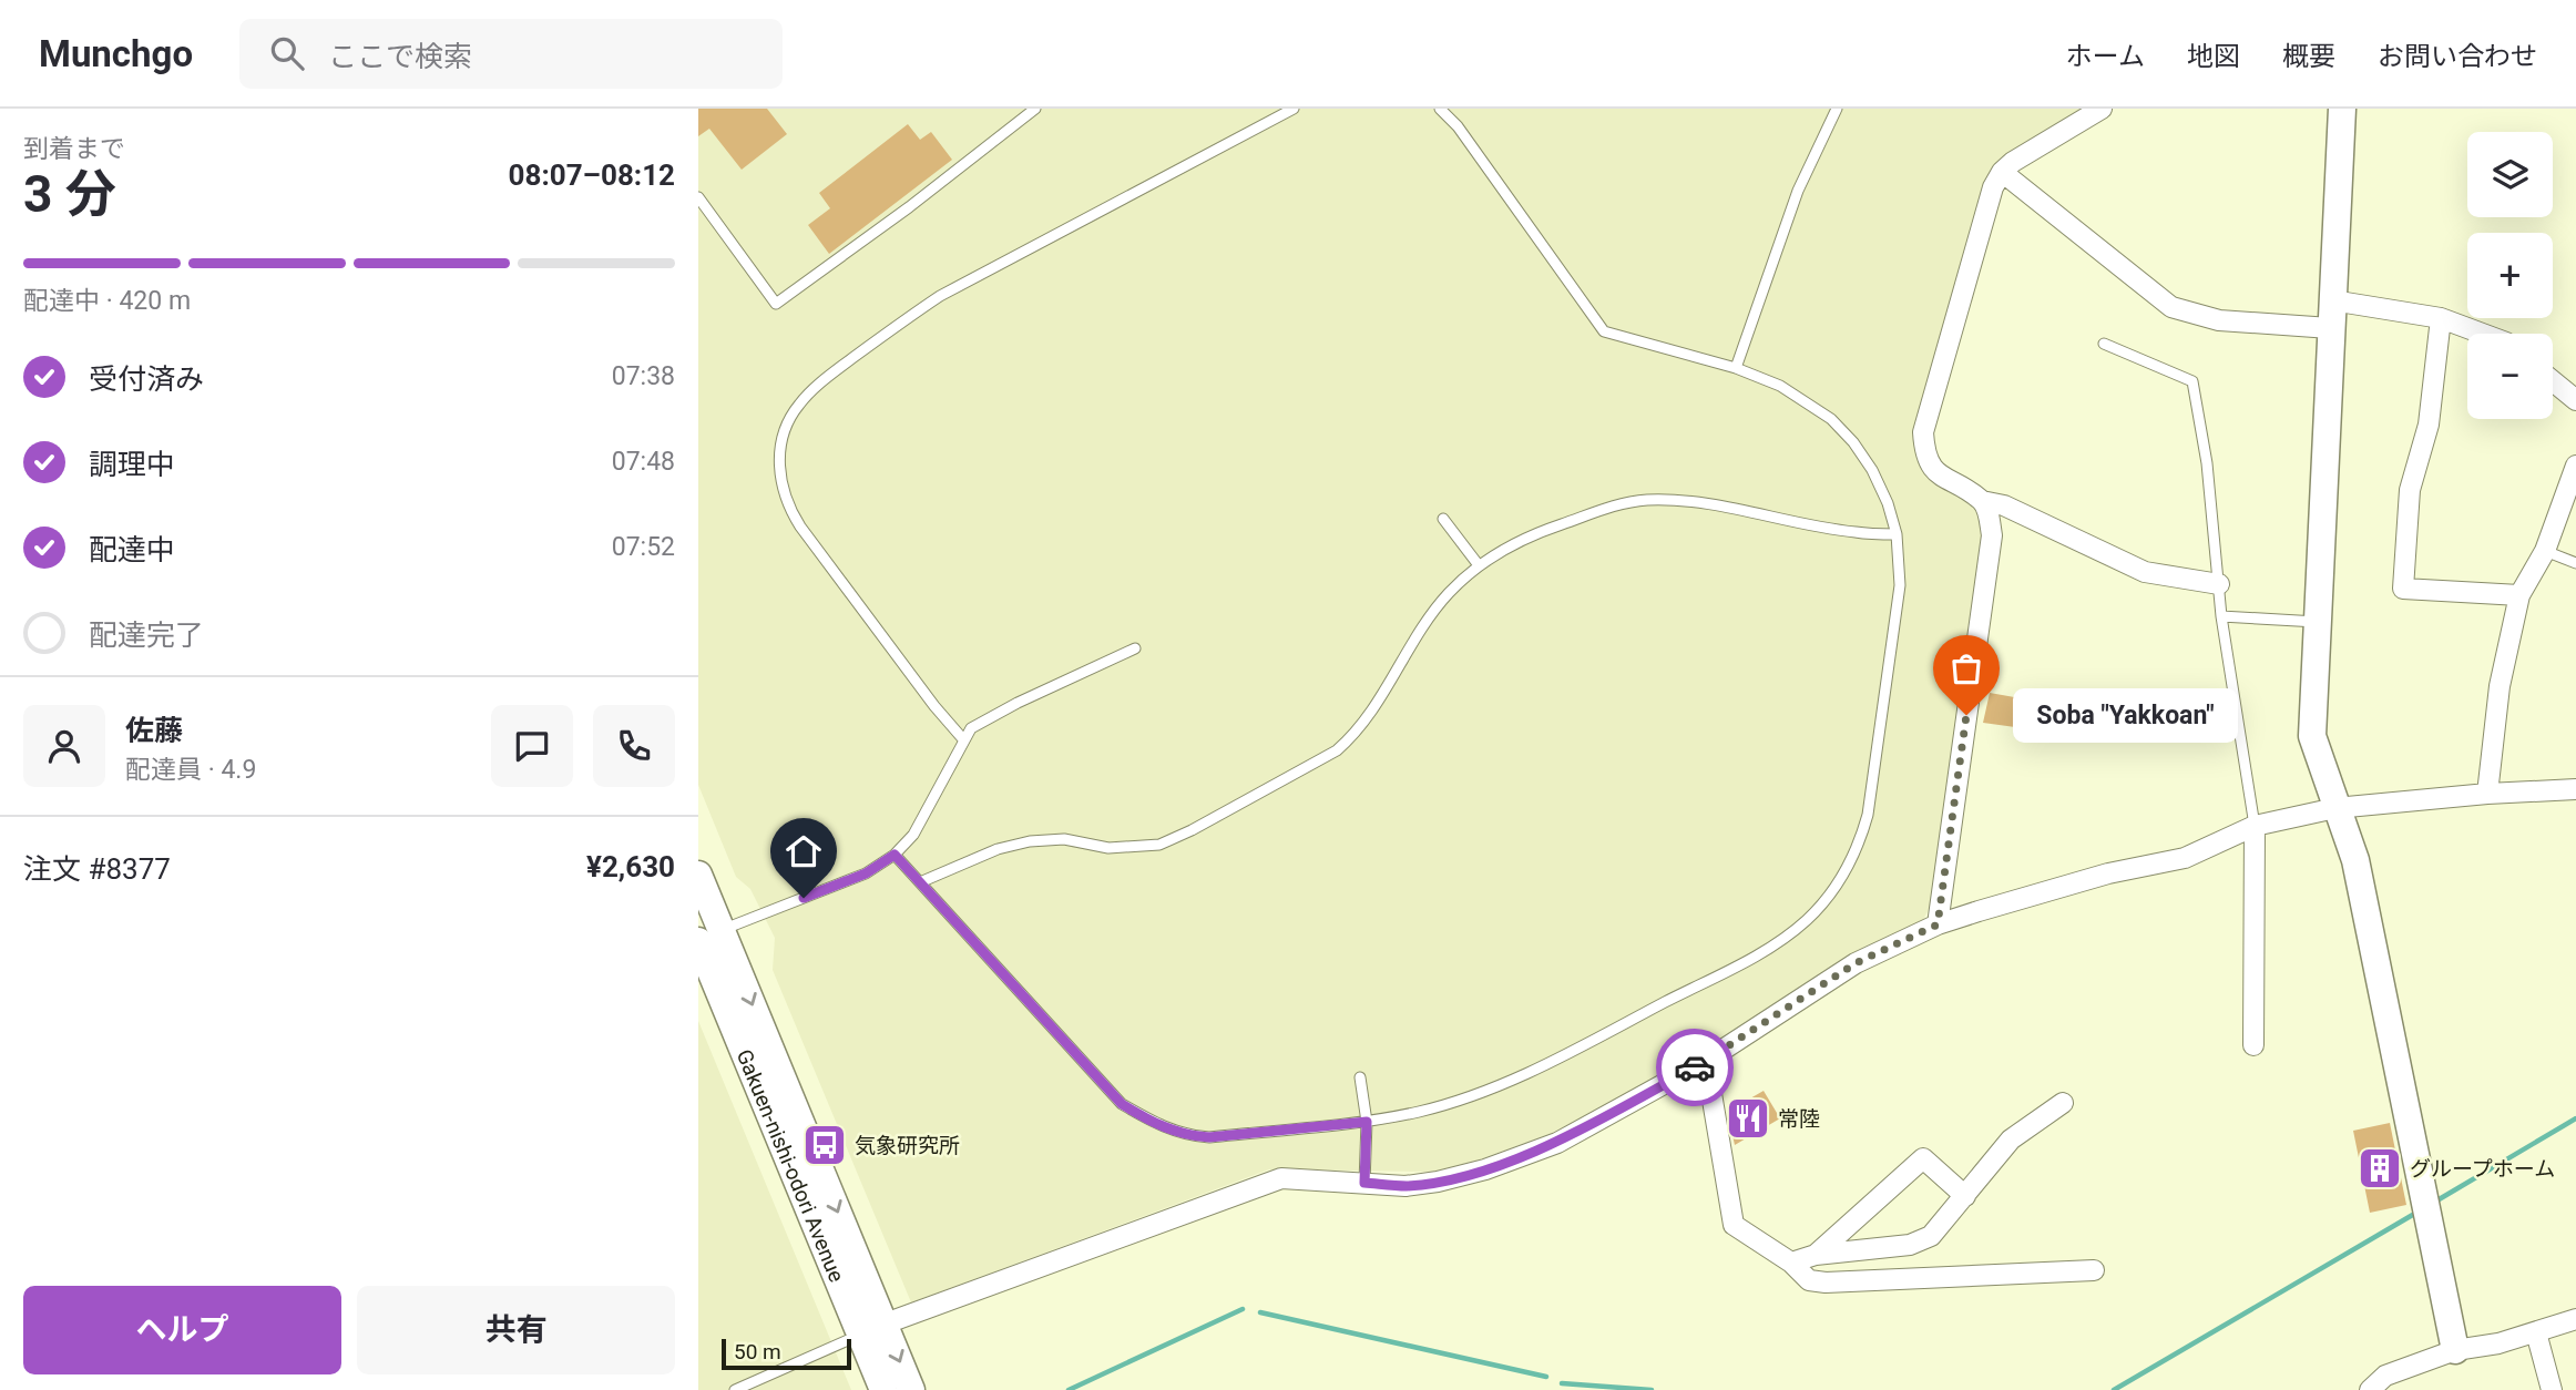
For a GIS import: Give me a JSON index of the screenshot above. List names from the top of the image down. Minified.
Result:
{"streets":{"street":["Gakuen-nishi-odori Avenue"]},"places":{"other":["Soba \"Yakkoan\""],"restaurant":["常陸"],"bus stop":["気象研究所"],"building":["グループホーム"]},"scale_bar":"50 m","page":{"header":"Munchgo","search":"ここで検索","nav":["ホーム","地図","概要","お問い合わせ"],"heading":["3 分","到着まで","08:07–08:12"],"panel":["佐藤","配達員 · 4.9","注文 #8377","¥2,630"],"map_buttons":["+","−"],"bar":"配達中 · 420 m","list":[["受付済み","07:38"],["調理中","07:48"],["配達中","07:52"],"配達完了"],"bubble":"Soba \"Yakkoan\"","buttons":["ヘルプ","共有"],"scale":"50 m"}}
